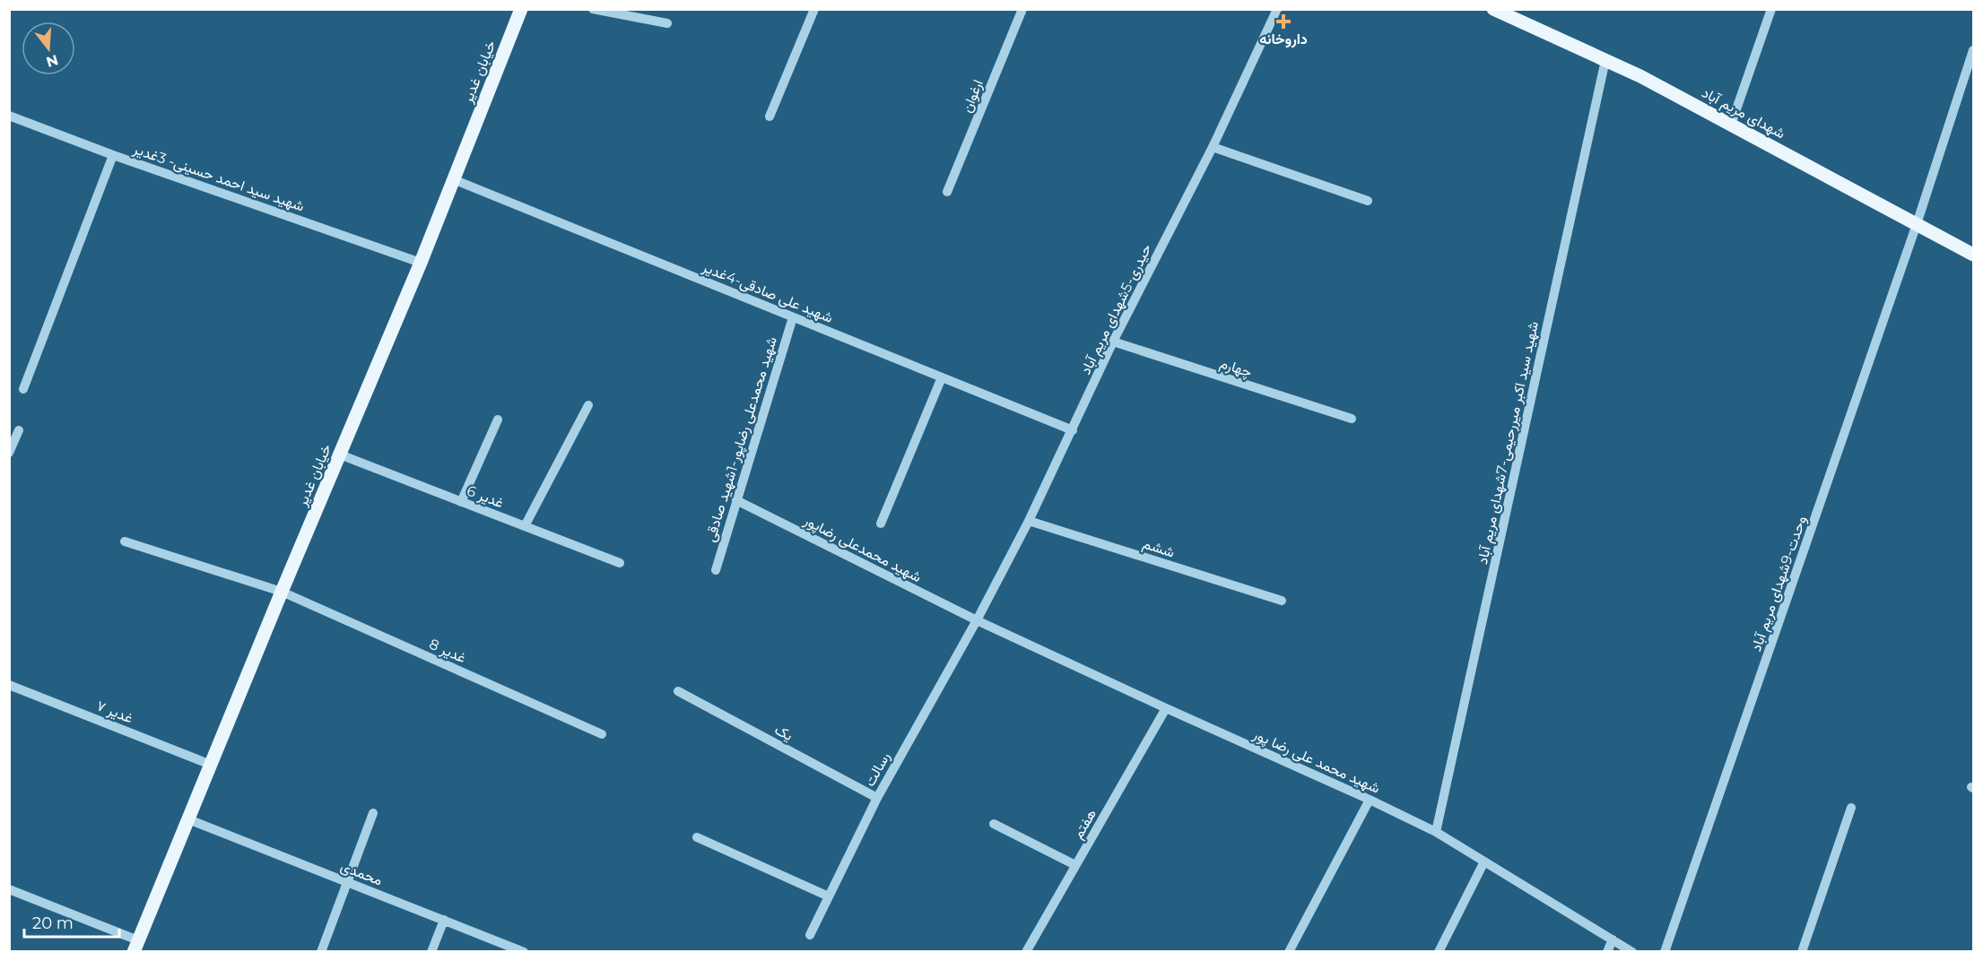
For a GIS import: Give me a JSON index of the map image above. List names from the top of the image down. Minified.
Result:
{"streets":{"main road":["خیابان غدیر","شهدای مریم آباد"],"street":["ارغوان","شهید سید احمد حسینی- 3غدیر","شهید علی صادقی-4غدیر","حیدری-5شهدای مریم آباد","چهارم","شهید محمدعلی رضاپور-1شهید صادقی","شهید سید اکبر میررحیمی-7شهدای مریم آباد","غدیر 6","ششم","شهید محمدعلی رضاپور","وحدت-9شهدای مریم آباد","غدیر 8","غدیر ۷","یک","شهید محمد علی رضا پور","رسالت","هفتم","محمدی"]},"crossings":[["خیابان غدیر","شهید سید احمد حسینی- 3غدیر"],["خیابان غدیر","شهید علی صادقی-4غدیر"],["خیابان غدیر","غدیر 6"],["خیابان غدیر","غدیر 8"],["خیابان غدیر","غدیر ۷"],["خیابان غدیر","محمدی"],["شهدای مریم آباد","شهید سید اکبر میررحیمی-7شهدای مریم آباد"],["شهدای مریم آباد","وحدت-9شهدای مریم آباد"],["شهید علی صادقی-4غدیر","حیدری-5شهدای مریم آباد"],["شهید علی صادقی-4غدیر","شهید محمدعلی رضاپور-1شهید صادقی"],["حیدری-5شهدای مریم آباد","چهارم"],["حیدری-5شهدای مریم آباد","ششم"],["حیدری-5شهدای مریم آباد","شهید محمدعلی رضاپور"],["حیدری-5شهدای مریم آباد","شهید محمد علی رضا پور"],["حیدری-5شهدای مریم آباد","رسالت"],["شهید محمدعلی رضاپور-1شهید صادقی","شهید محمدعلی رضاپور"],["شهید سید اکبر میررحیمی-7شهدای مریم آباد","شهید محمد علی رضا پور"],["شهید محمدعلی رضاپور","شهید محمد علی رضا پور"],["شهید محمدعلی رضاپور","رسالت"],["یک","رسالت"],["شهید محمد علی رضا پور","رسالت"],["شهید محمد علی رضا پور","هفتم"]],"places":{"health":["داروخانه"]},"scale_bar":"20 m","north":"bottom"}
